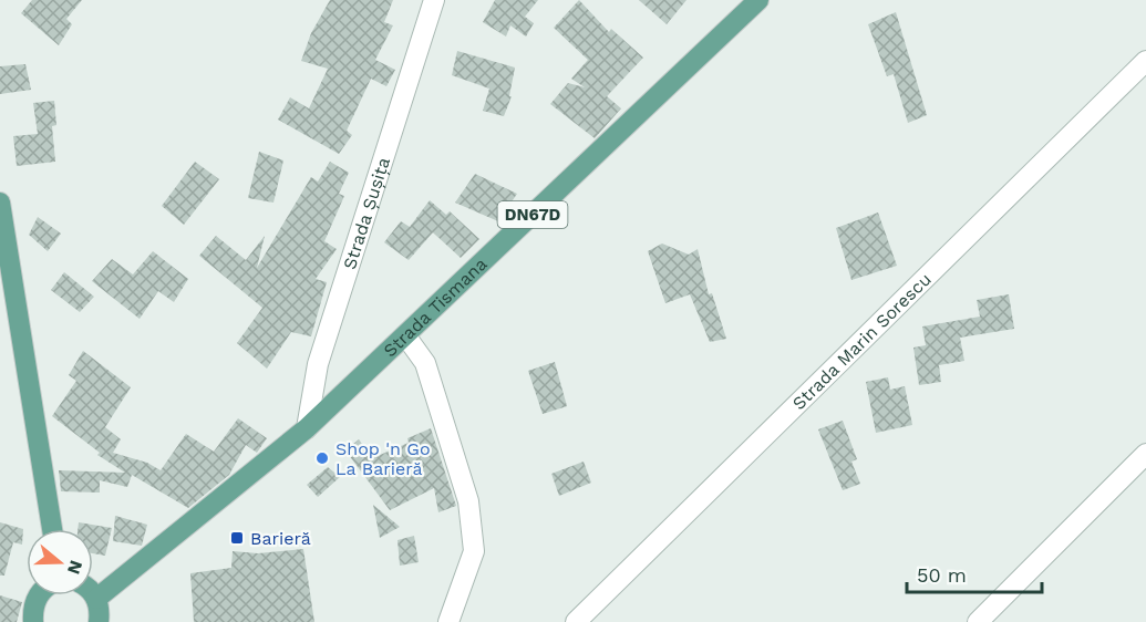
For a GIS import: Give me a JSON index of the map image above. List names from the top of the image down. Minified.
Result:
{"streets":{"main road":["DN67D","Strada Tismana"],"street":["Strada Șușița","Strada Marin Sorescu"]},"crossings":[["Strada Șușița","Strada Tismana"]],"places":{"other":["Shop 'n Go La Barieră"],"transit":["Barieră"]},"scale_bar":"50 m","north":"right"}
